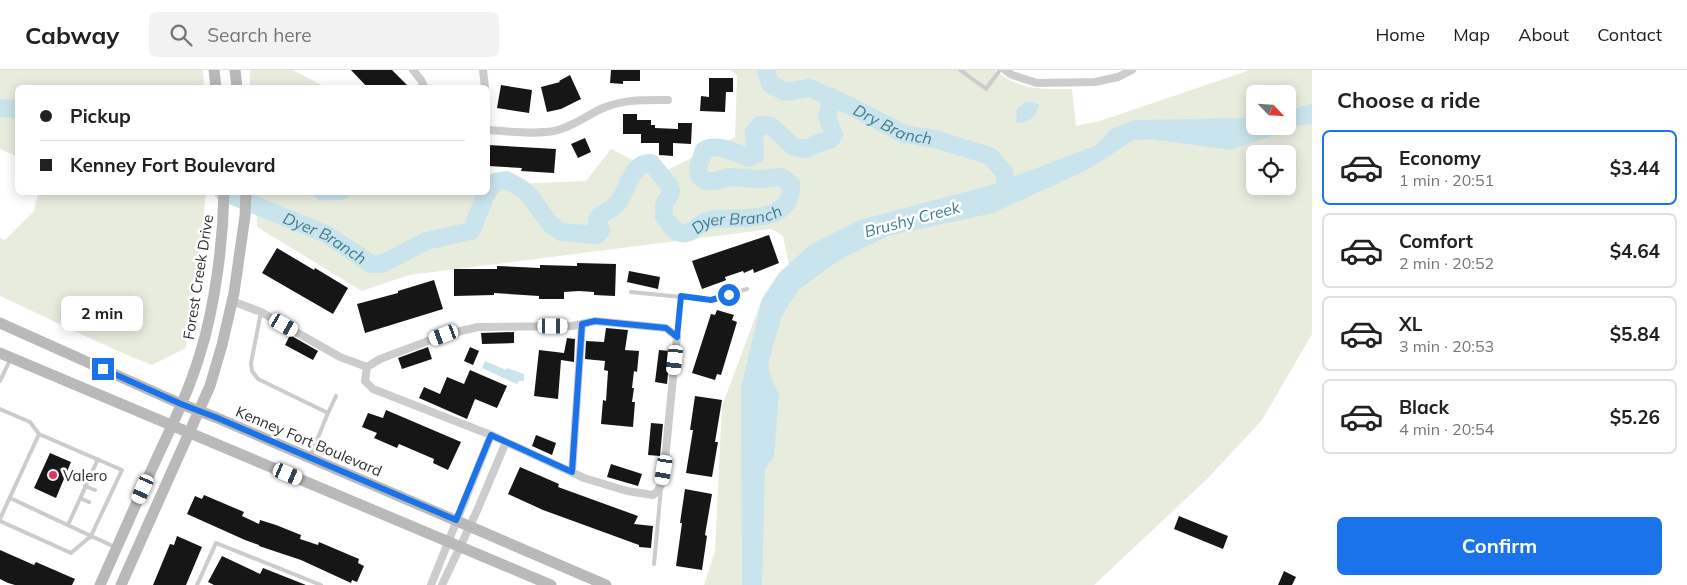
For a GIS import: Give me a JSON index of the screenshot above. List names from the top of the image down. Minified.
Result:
{"streets":{"main road":["Forest Creek Drive","Kenney Fort Boulevard"]},"crossings":[["Forest Creek Drive","Kenney Fort Boulevard"]],"water":["Dry Branch","Dyer Branch","Brushy Creek"],"places":["Valero"],"north":"bottom right","page":{"header":"Cabway","search":"Search here","nav":["Home","Map","About","Contact"],"heading":"Choose a ride","banner":["Pickup","Kenney Fort Boulevard"],"list":[{"name":"Economy","note":"1 min · 20:51","value":"$3.44"},{"name":"Comfort","note":"2 min · 20:52","value":"$4.64"},{"name":"XL","note":"3 min · 20:53","value":"$5.84"},{"name":"Black","note":"4 min · 20:54","value":"$5.26"}],"bubble":"2 min","buttons":"Confirm"}}
